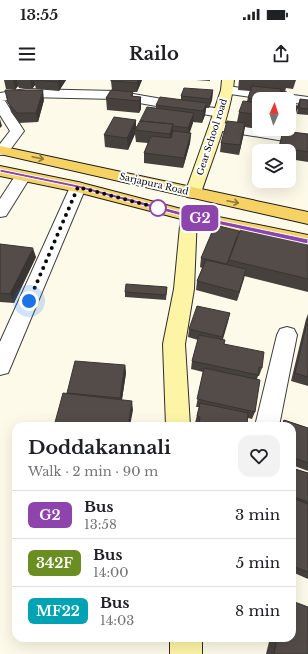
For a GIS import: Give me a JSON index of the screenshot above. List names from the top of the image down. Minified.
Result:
{"streets":{"main road":["Gear School road","Sarjapura Road"]},"crossings":[["Gear School road","Sarjapura Road"]],"lines":["bus line G2"],"north":"top","page":{"status":"13:55","header":"Railo","on_map":"G2","heading":["Doddakannali","Walk · 2 min · 90 m"],"list":[{"mark":"G2","name":"Bus","note":"13:58","value":"3 min"},{"mark":"342F","name":"Bus","note":"14:00","value":"5 min"},{"mark":"MF22","name":"Bus","note":"14:03","value":"8 min"}]}}
